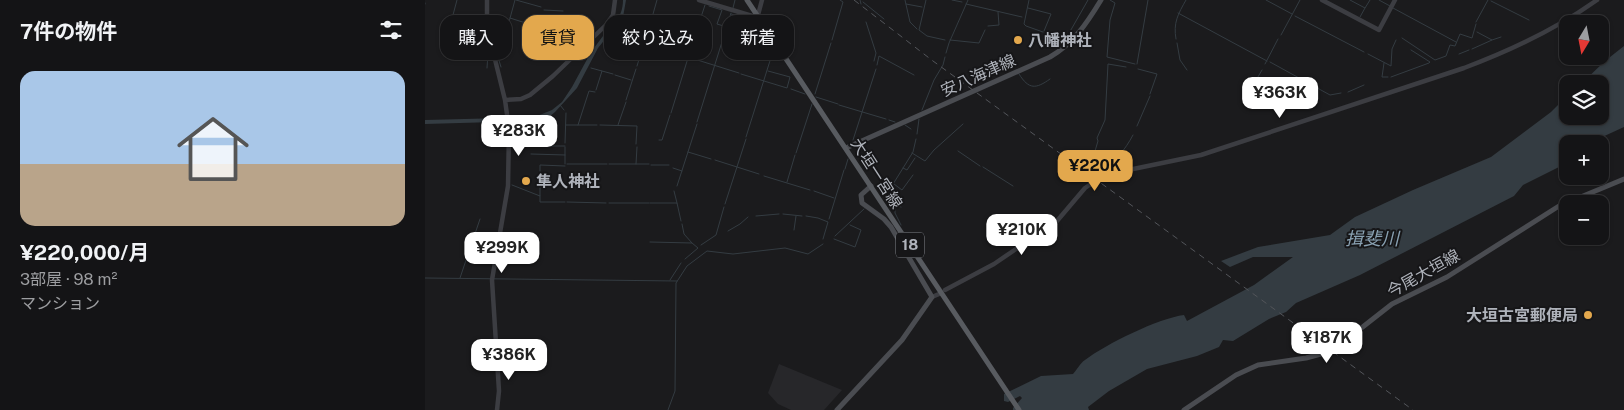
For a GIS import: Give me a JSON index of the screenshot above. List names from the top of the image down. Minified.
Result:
{"streets":{"main road":["安八海津線","大垣一宮線","18","今尾大垣線"]},"crossings":[["安八海津線","大垣一宮線"]],"water":["揖斐川"],"places":["八幡神社","隼人神社","大垣古宮郵便局"],"north":"bottom","page":{"heading":"7件の物件","map_buttons":["+","−"],"chip":["購入","賃貸","絞り込み","新着"],"list":[{"name":"¥220,000/月","note":"3部屋 · 98 m² · マンション"}],"price":["¥363K","¥283K","¥220K","¥210K","¥299K","¥187K","¥386K"]}}
